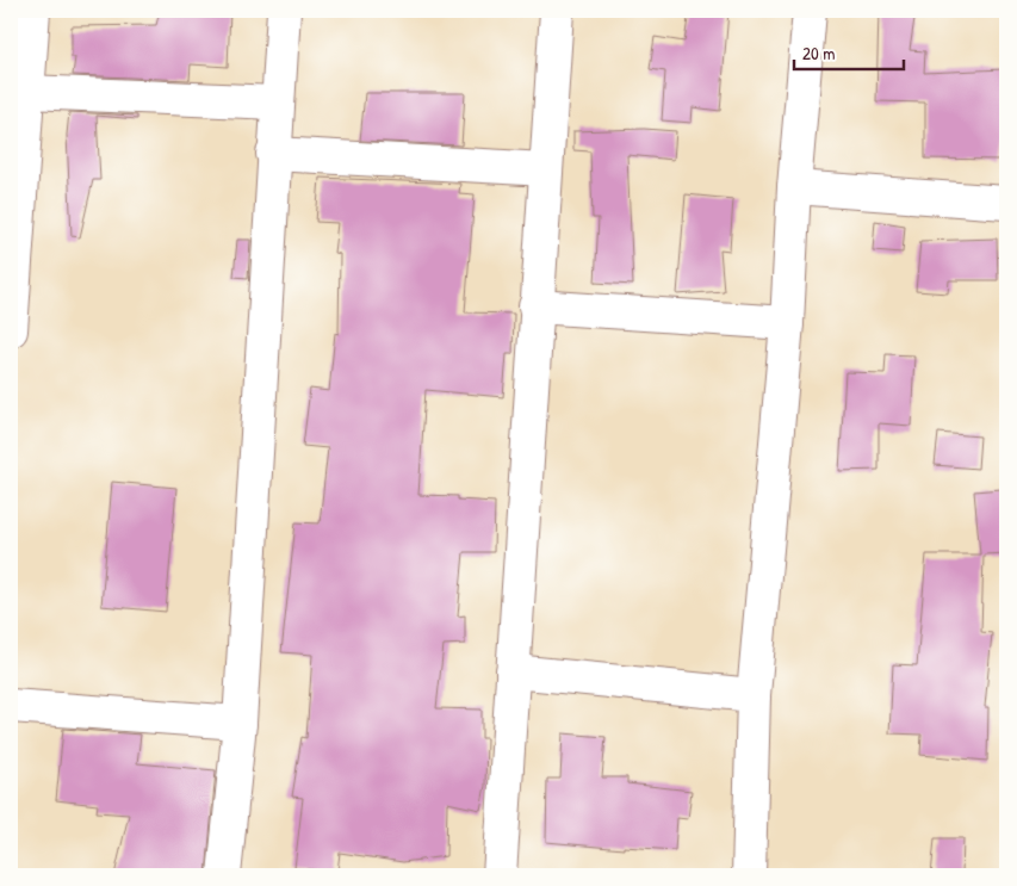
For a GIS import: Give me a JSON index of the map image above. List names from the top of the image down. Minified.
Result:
{"scale_bar":"20 m"}
